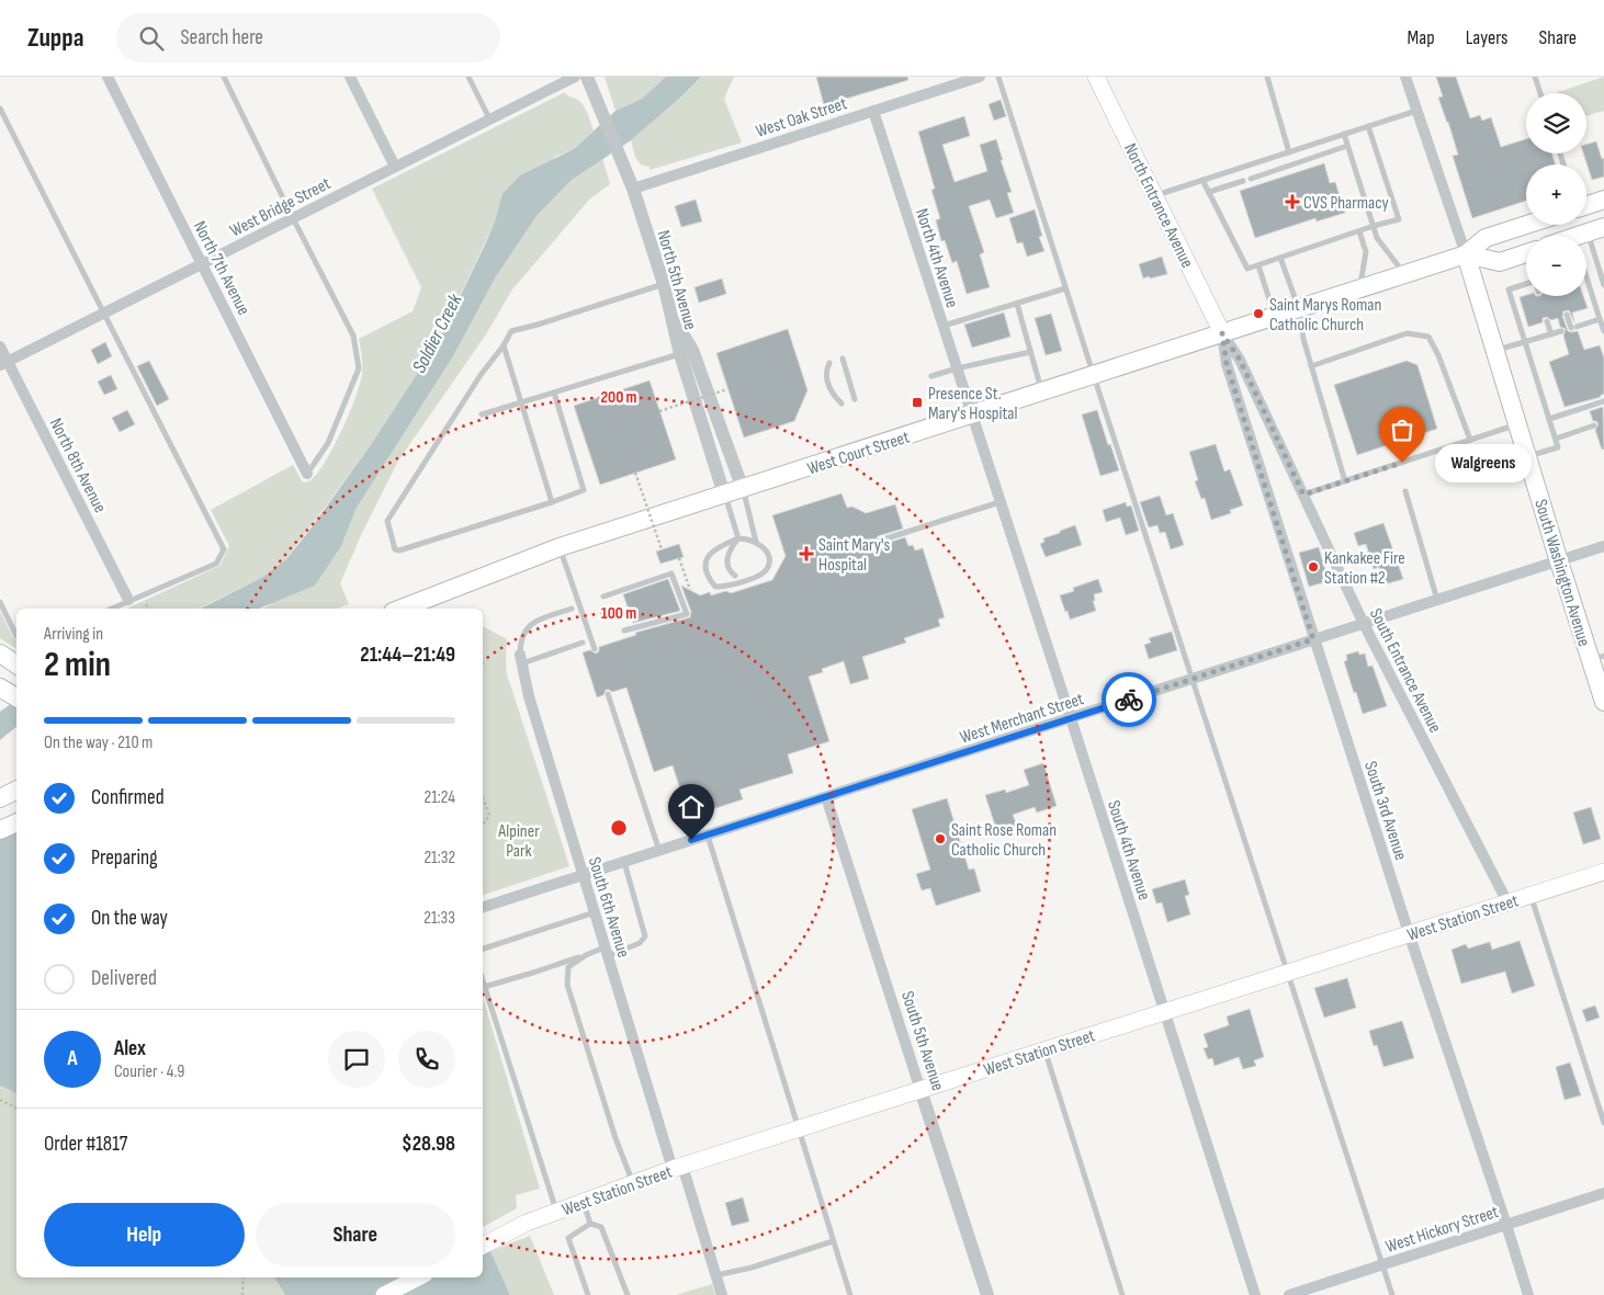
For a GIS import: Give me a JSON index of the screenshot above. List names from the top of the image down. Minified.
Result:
{"streets":{"main road":["North Entrance Avenue","West Court Street","South Washington Avenue","West Station Street"],"street":["West Oak Street","West Bridge Street","North 4th Avenue","North 7th Avenue","North 5th Avenue","North 8th Avenue","South Entrance Avenue","West Merchant Street","South 3rd Avenue","South 4th Avenue","South 6th Avenue","South 5th Avenue","West Hickory Street"]},"crossings":[["West Oak Street","North 4th Avenue"],["West Oak Street","North 5th Avenue"],["North Entrance Avenue","West Court Street"],["North Entrance Avenue","South Entrance Avenue"],["North Entrance Avenue","South 3rd Avenue"],["West Bridge Street","North 7th Avenue"],["West Bridge Street","North 8th Avenue"],["North 4th Avenue","West Court Street"],["North 4th Avenue","South 4th Avenue"],["North 5th Avenue","West Court Street"],["West Court Street","South Washington Avenue"],["West Court Street","South Entrance Avenue"],["West Court Street","South 3rd Avenue"],["West Court Street","South 4th Avenue"],["South Washington Avenue","West Merchant Street"],["South Entrance Avenue","West Merchant Street"],["South Entrance Avenue","South 3rd Avenue"],["South Entrance Avenue","West Station Street"],["West Merchant Street","South 3rd Avenue"],["West Merchant Street","South 4th Avenue"],["West Merchant Street","South 6th Avenue"],["West Merchant Street","South 5th Avenue"],["South 3rd Avenue","West Station Street"],["South 3rd Avenue","West Hickory Street"],["South 4th Avenue","West Station Street"],["South 6th Avenue","West Station Street"],["West Station Street","South 5th Avenue"]],"water":["Soldier Creek"],"parks":["Alpiner Park"],"places":{"health":["CVS Pharmacy","Saint Mary's Hospital"],"other":["Saint Marys Roman Catholic Church","Walgreens","Kankakee Fire Station #2","Saint Rose Roman Catholic Church"],"transit":["Presence St. Mary's Hospital"]},"page":{"header":"Zuppa","search":"Search here","nav":["Map","Layers","Share"],"map_buttons":["+","−"],"bubble":"Walgreens","heading":["2 min","Arriving in","21:44–21:49"],"panel":["Alex","Courier · 4.9","Order #1817","$28.98"],"bar":"On the way · 210 m","list":[["Confirmed","21:24"],["Preparing","21:32"],["On the way","21:33"],"Delivered"],"round":"A","buttons":["Help","Share"]},"rings":["200 m","100 m"]}
